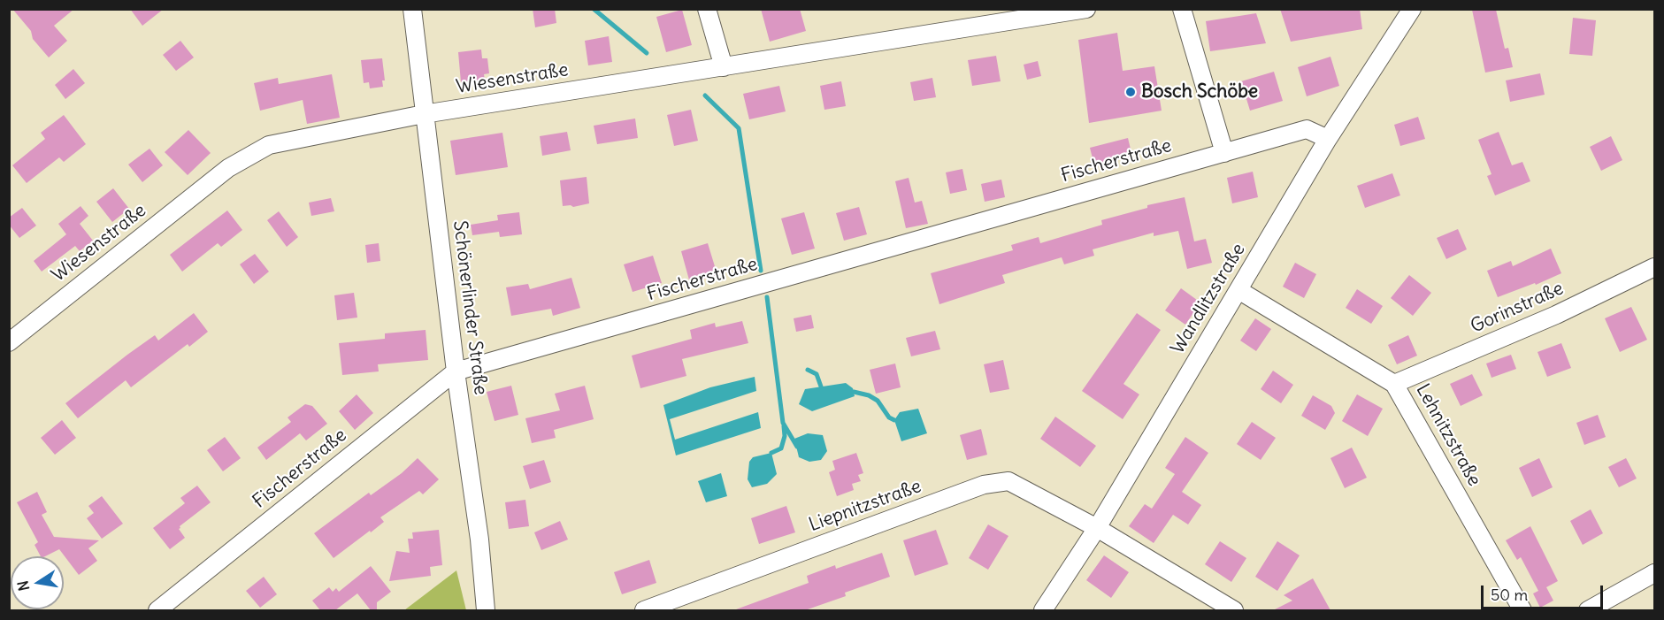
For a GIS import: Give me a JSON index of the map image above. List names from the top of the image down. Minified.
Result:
{"streets":{"street":["Wiesenstraße","Fischerstraße","Wandlitzstraße","Schönerlinder Straße","Gorinstraße","Lehnitzstraße","Liepnitzstraße"]},"crossings":[["Wiesenstraße","Schönerlinder Straße"],["Fischerstraße","Wandlitzstraße"],["Fischerstraße","Schönerlinder Straße"],["Wandlitzstraße","Lehnitzstraße"],["Wandlitzstraße","Liepnitzstraße"],["Gorinstraße","Lehnitzstraße"]],"places":["Bosch Schöbe"],"scale_bar":"50 m","north":"left"}
